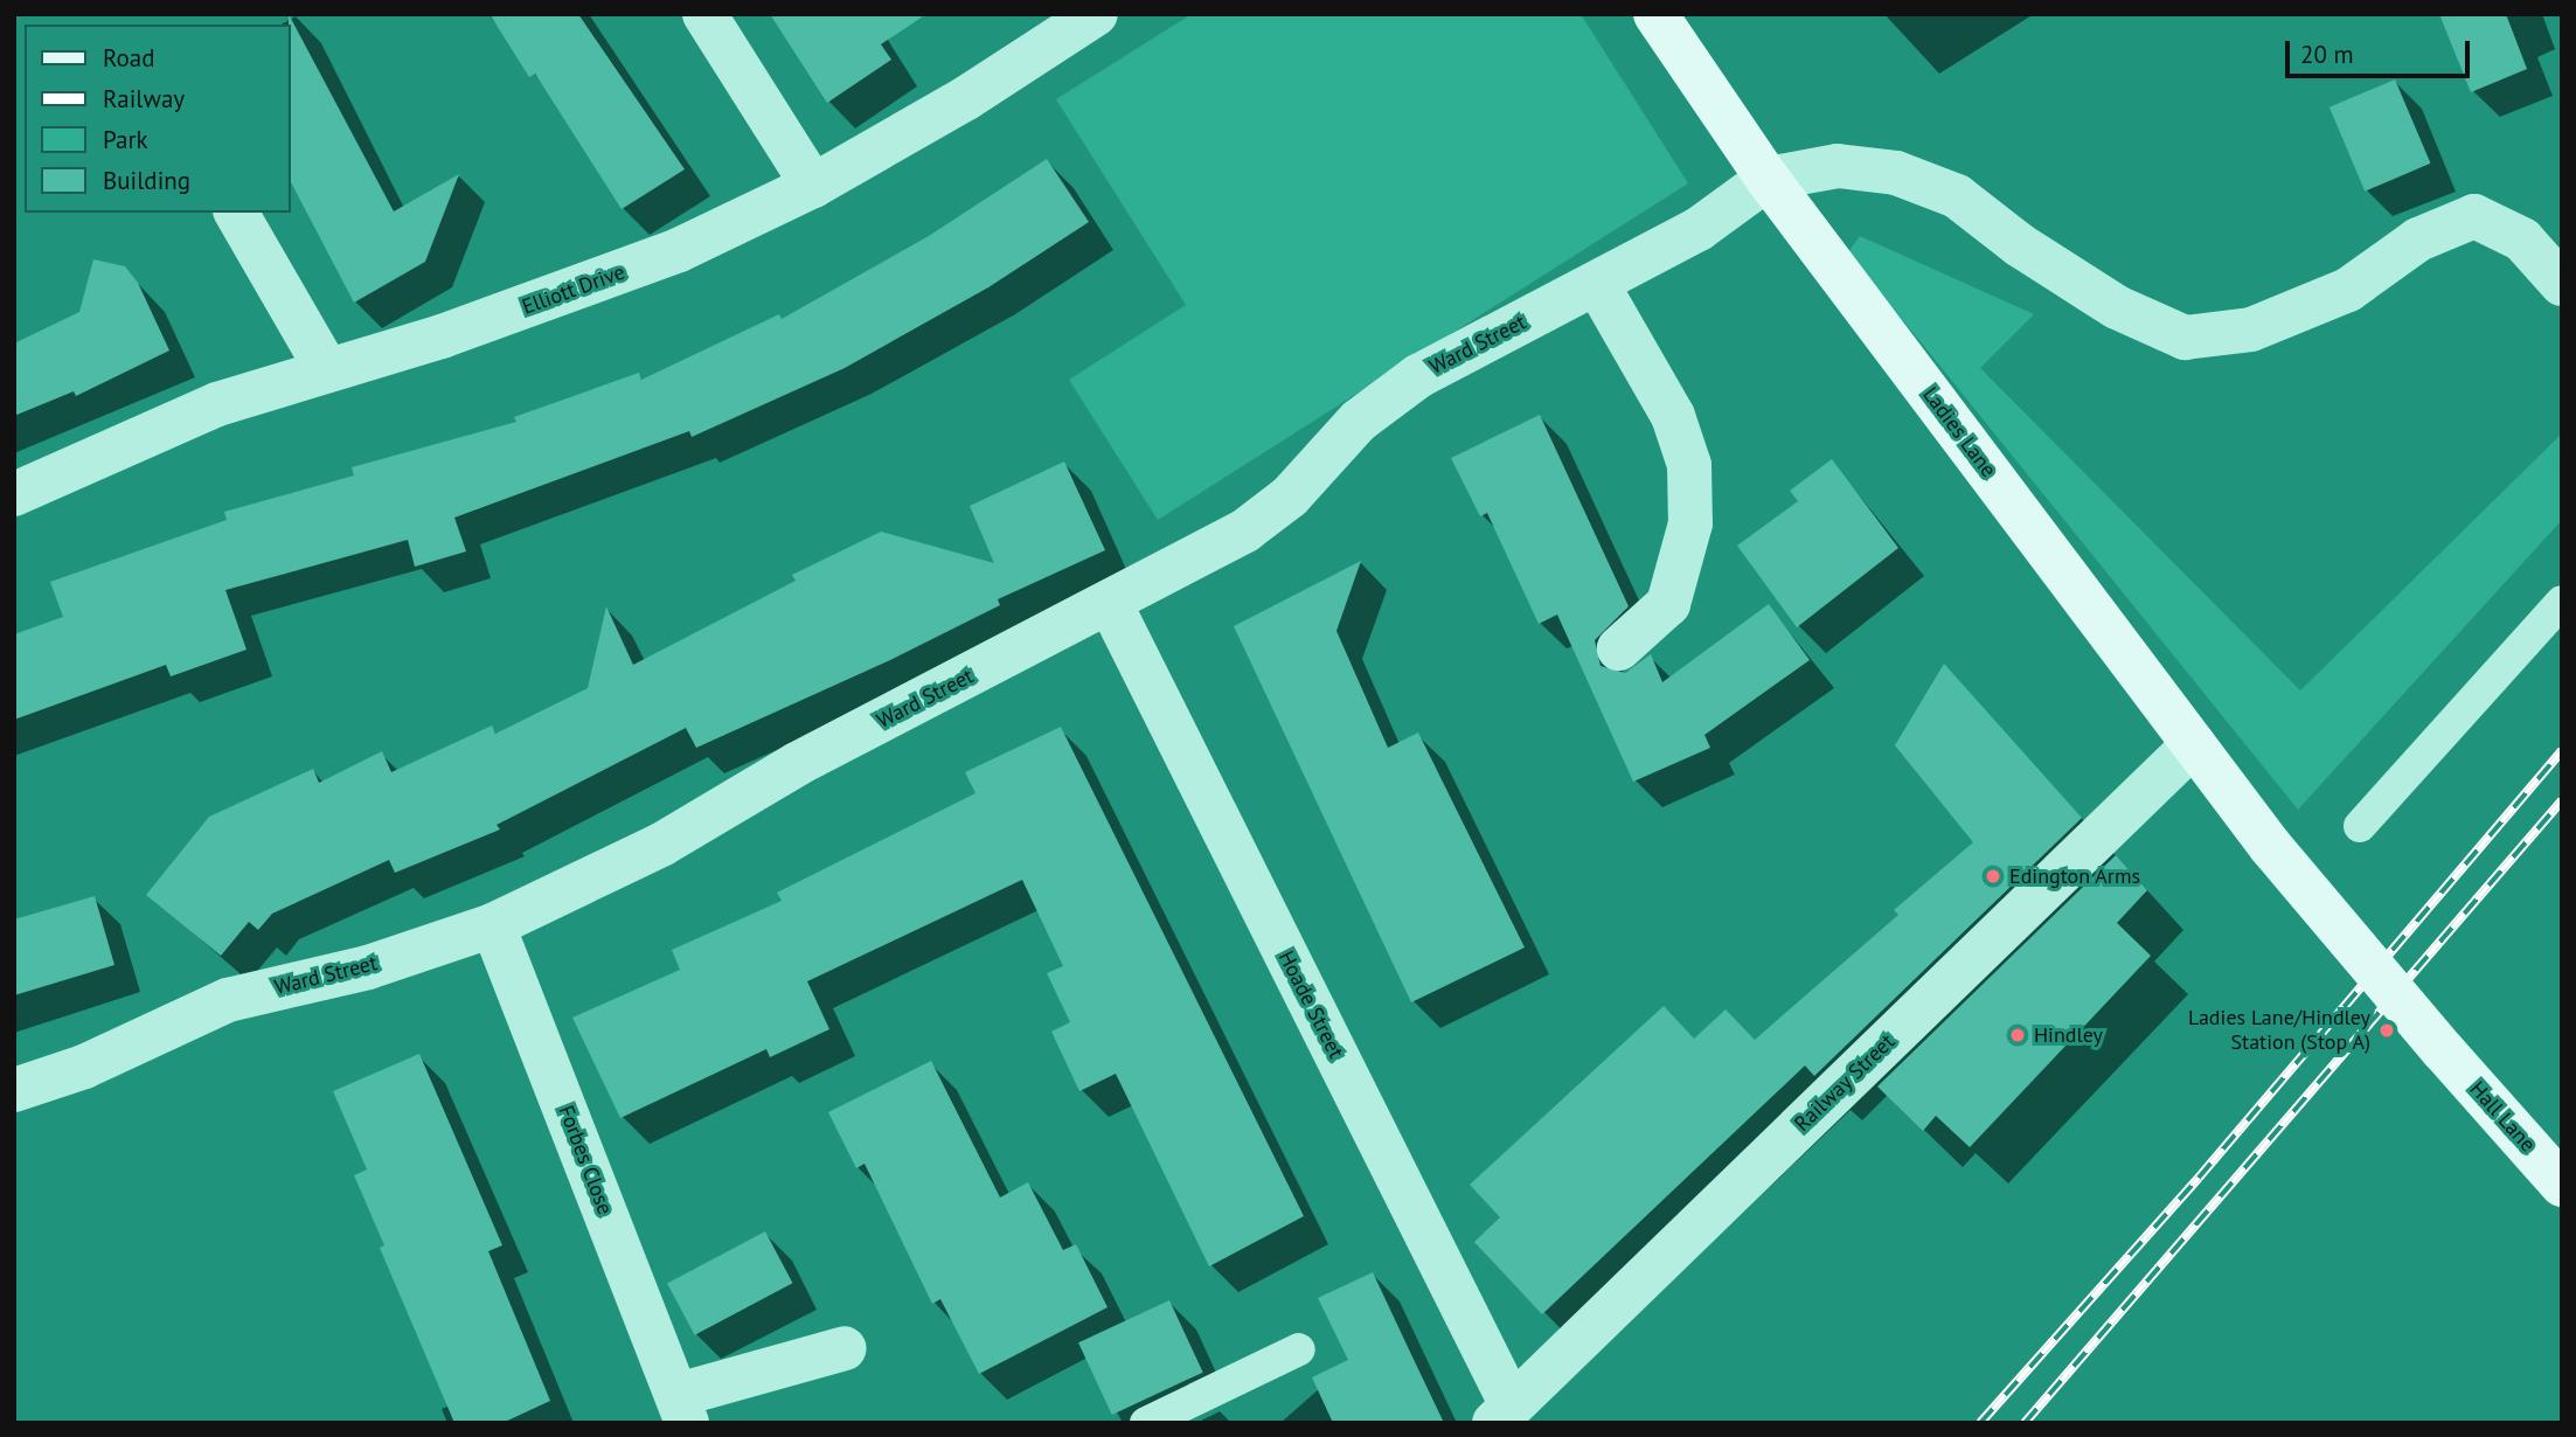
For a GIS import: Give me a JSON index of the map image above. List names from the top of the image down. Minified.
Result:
{"streets":{"street":["Elliott Drive","Ward Street","Ladies Lane","Hoade Street","Railway Street","Hall Lane","Forbes Close"]},"crossings":[["Ward Street","Ladies Lane"],["Ward Street","Hoade Street"],["Ward Street","Forbes Close"],["Ladies Lane","Railway Street"],["Ladies Lane","Hall Lane"],["Hoade Street","Railway Street"]],"places":["Edington Arms","Ladies Lane/Hindley Station (Stop A)","Hindley"],"legend":["Road","Railway","Park","Building"],"scale_bar":"20 m"}
